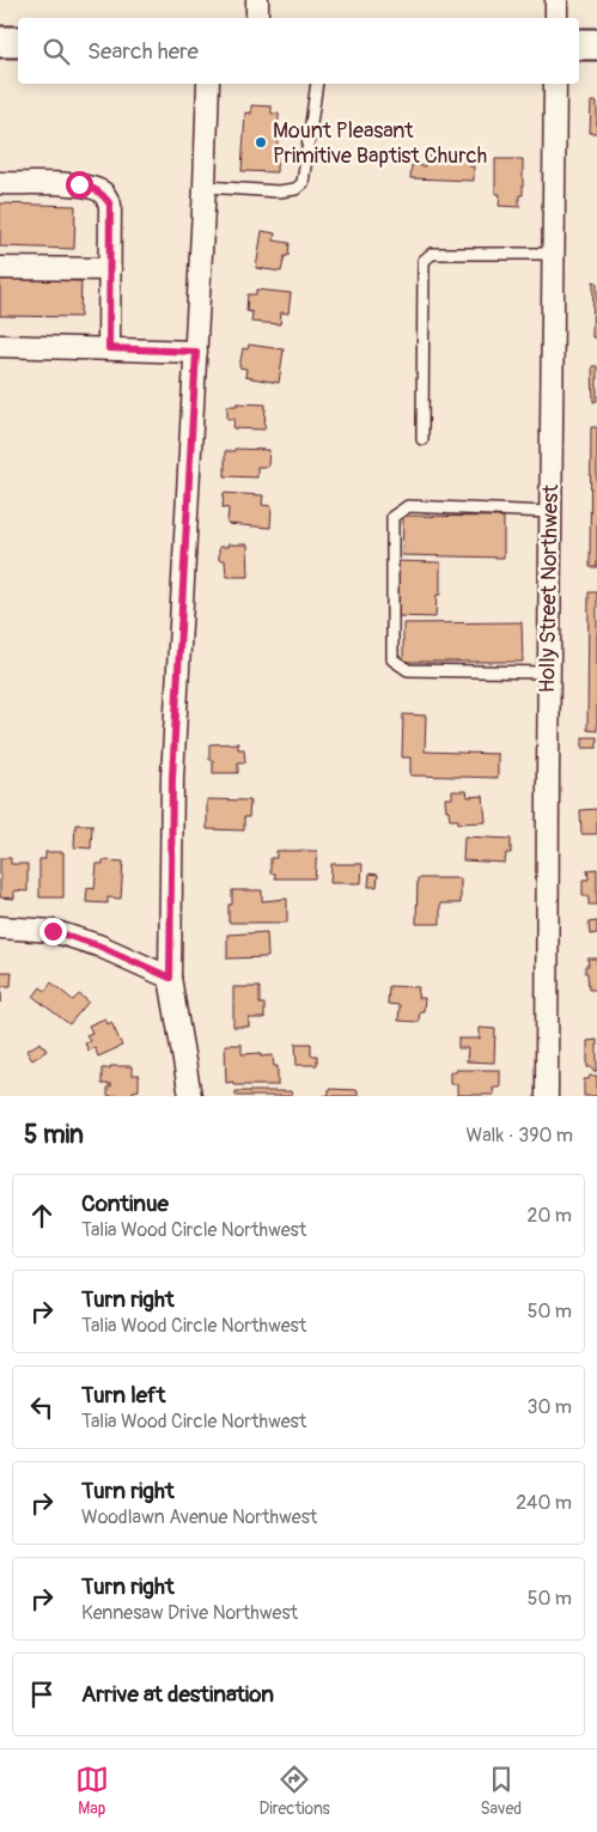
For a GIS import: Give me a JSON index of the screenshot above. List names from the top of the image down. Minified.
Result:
{"streets":{"street":["Holly Street Northwest"]},"places":["Mount Pleasant Primitive Baptist Church"],"page":{"search":"Search here","heading":["5 min","Walk · 390 m"],"list":[["Continue","Talia Wood Circle Northwest","20 m"],["Turn right","Talia Wood Circle Northwest","50 m"],["Turn left","Talia Wood Circle Northwest","30 m"],["Turn right","Woodlawn Avenue Northwest","240 m"],["Turn right","Kennesaw Drive Northwest","50 m"],"Arrive at destination"],"nav":["Map","Directions","Saved"]}}
